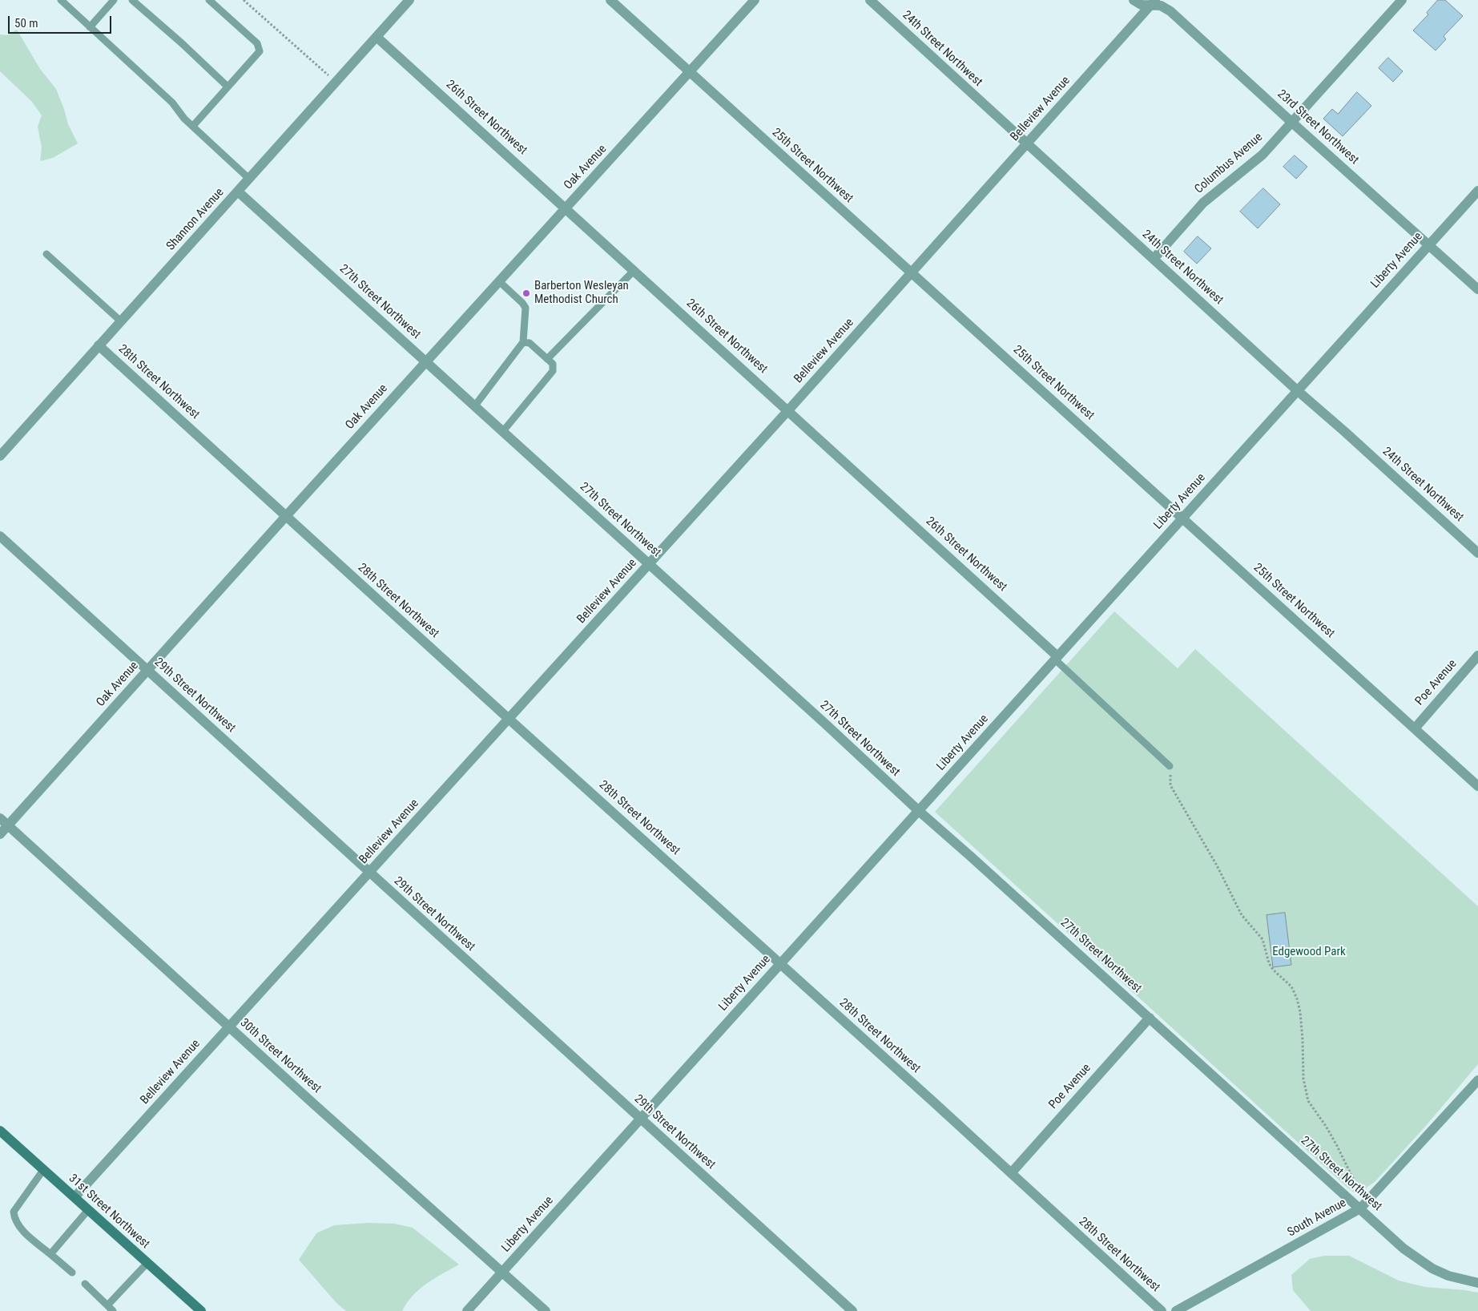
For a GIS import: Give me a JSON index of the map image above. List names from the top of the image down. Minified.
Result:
{"streets":{"main road":["31st Street Northwest"],"street":["24th Street Northwest","Belleview Avenue","26th Street Northwest","23rd Street Northwest","Columbus Avenue","25th Street Northwest","Oak Avenue","Shannon Avenue","Liberty Avenue","27th Street Northwest","28th Street Northwest","Poe Avenue","29th Street Northwest","30th Street Northwest","South Avenue"]},"crossings":[["24th Street Northwest","Belleview Avenue"],["24th Street Northwest","Columbus Avenue"],["24th Street Northwest","Liberty Avenue"],["Belleview Avenue","26th Street Northwest"],["Belleview Avenue","23rd Street Northwest"],["Belleview Avenue","25th Street Northwest"],["Belleview Avenue","27th Street Northwest"],["Belleview Avenue","28th Street Northwest"],["Belleview Avenue","29th Street Northwest"],["Belleview Avenue","30th Street Northwest"],["Belleview Avenue","31st Street Northwest"],["26th Street Northwest","Oak Avenue"],["26th Street Northwest","Shannon Avenue"],["26th Street Northwest","Liberty Avenue"],["23rd Street Northwest","Columbus Avenue"],["23rd Street Northwest","Liberty Avenue"],["25th Street Northwest","Oak Avenue"],["25th Street Northwest","Liberty Avenue"],["25th Street Northwest","Poe Avenue"],["Oak Avenue","27th Street Northwest"],["Oak Avenue","28th Street Northwest"],["Oak Avenue","29th Street Northwest"],["Oak Avenue","30th Street Northwest"],["Shannon Avenue","27th Street Northwest"],["Shannon Avenue","28th Street Northwest"],["Liberty Avenue","27th Street Northwest"],["Liberty Avenue","28th Street Northwest"],["Liberty Avenue","29th Street Northwest"],["Liberty Avenue","30th Street Northwest"],["27th Street Northwest","Poe Avenue"],["27th Street Northwest","South Avenue"],["28th Street Northwest","Poe Avenue"]],"parks":["Edgewood Park"],"places":["Barberton Wesleyan Methodist Church"],"scale_bar":"50 m"}
